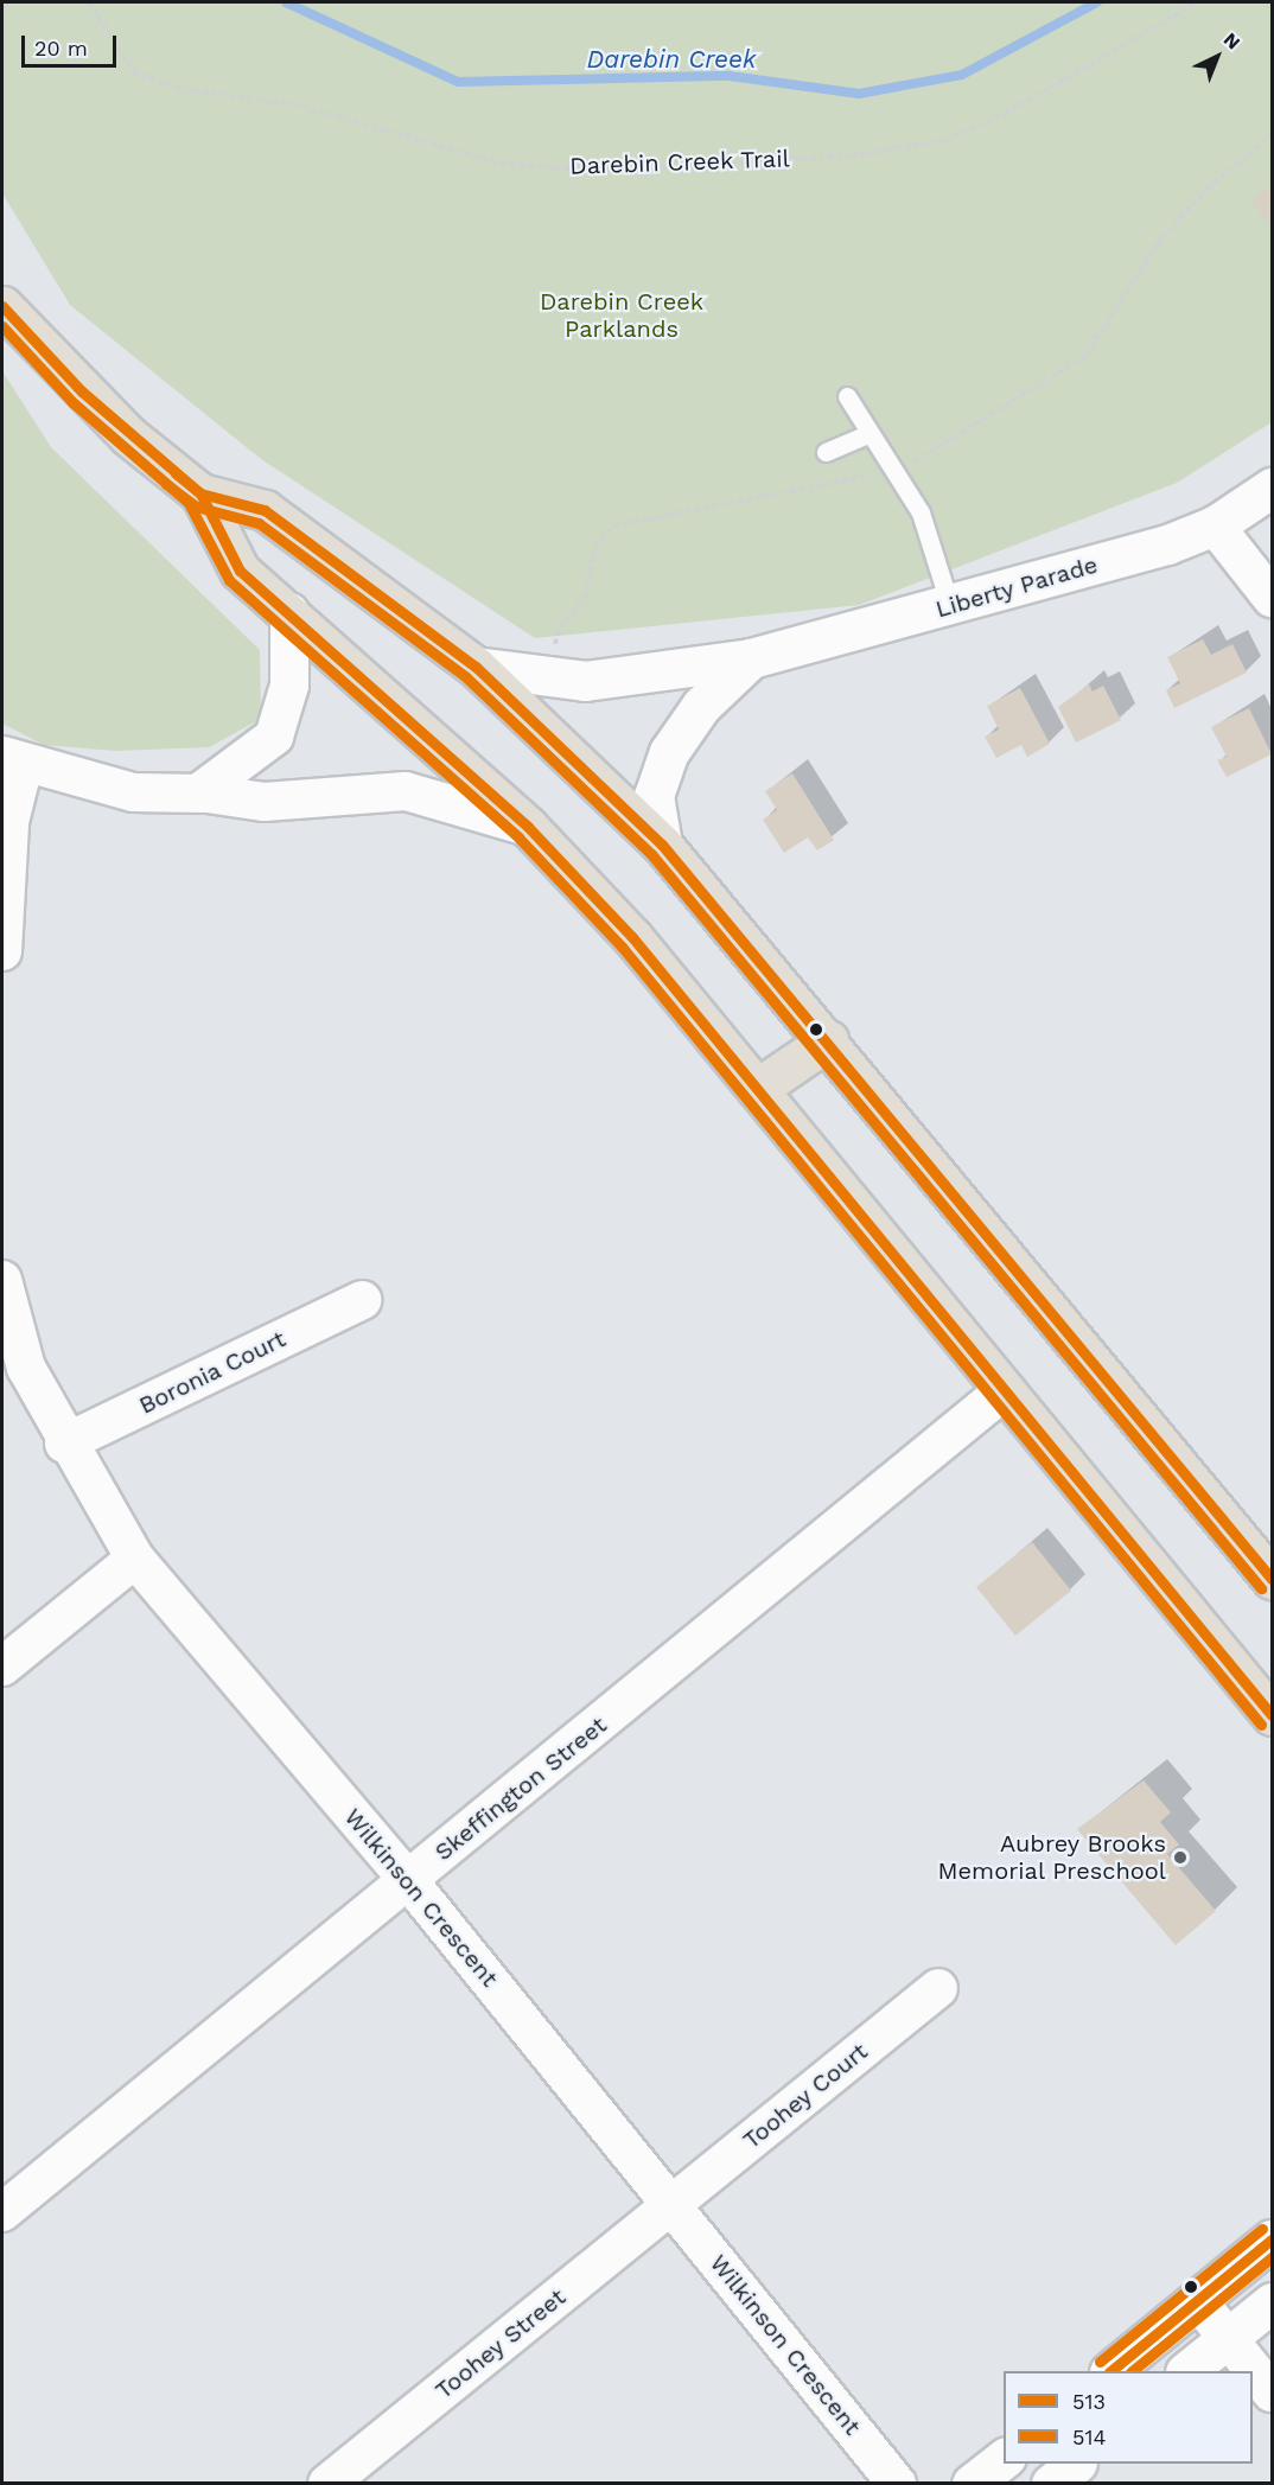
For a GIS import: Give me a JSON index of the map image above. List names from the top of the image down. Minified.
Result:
{"streets":{"street":["Liberty Parade","Boronia Court","Skeffington Street","Wilkinson Crescent","Toohey Court","Toohey Street"],"path":["Darebin Creek Trail"]},"crossings":[["Boronia Court","Wilkinson Crescent"],["Skeffington Street","Wilkinson Crescent"],["Wilkinson Crescent","Toohey Court"],["Wilkinson Crescent","Toohey Street"],["Toohey Court","Toohey Street"]],"water":["Darebin Creek"],"parks":["Darebin Creek Parklands"],"places":["Aubrey Brooks Memorial Preschool"],"lines":["transit line 513","transit line 514"],"legend":["513","514"],"scale_bar":"20 m","north":"top right"}
